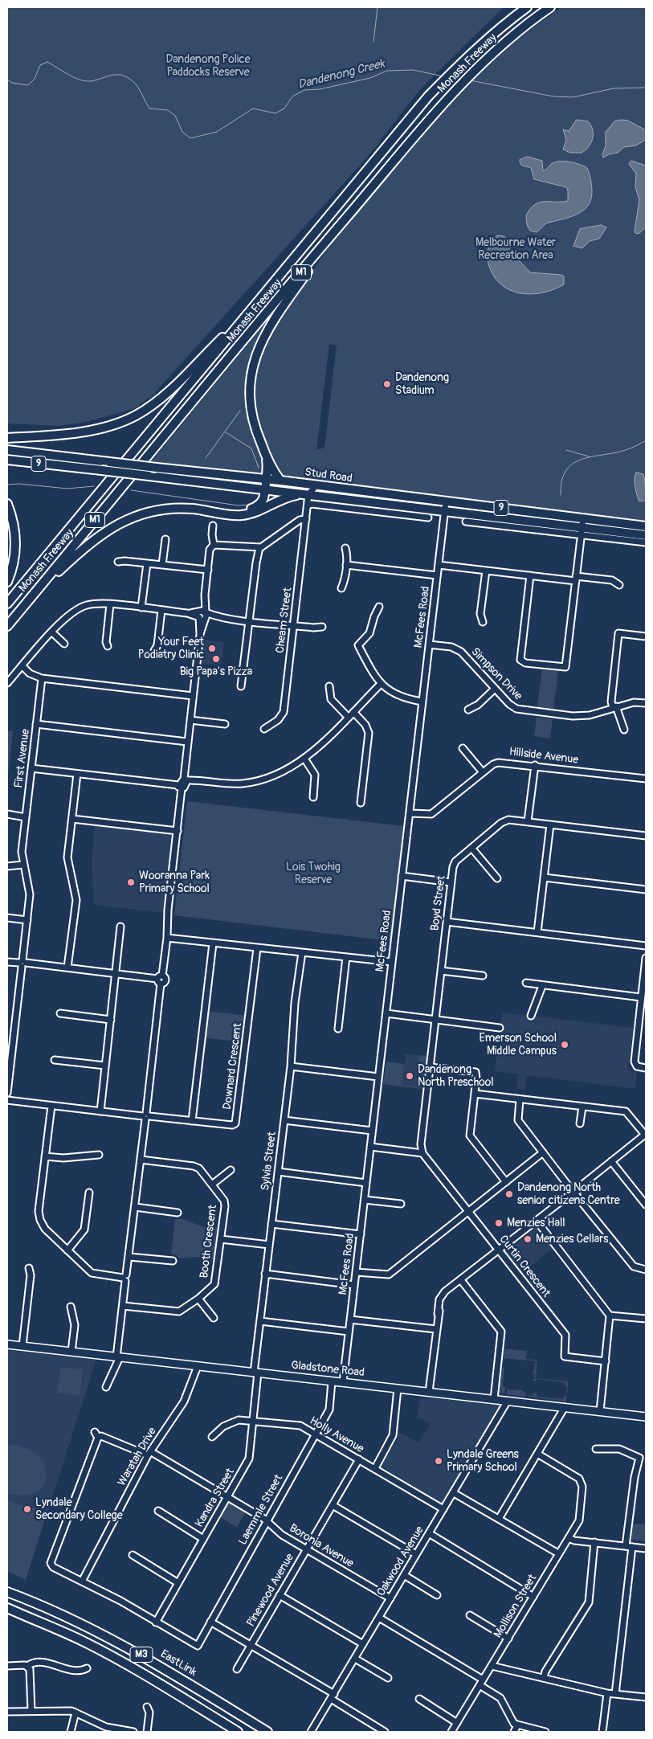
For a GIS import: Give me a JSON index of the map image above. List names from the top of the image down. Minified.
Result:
{"streets":{"highway":["Monash Freeway","M1","9","Stud Road","M3","EastLink"],"main road":["Gladstone Road"],"street":["McFees Road","Cheam Street","Simpson Drive","Hillside Avenue","First Avenue","Boyd Street","Downard Crescent","Sylvia Street","Booth Crescent","Curtin Crescent","Holly Avenue","Waratah Drive","Kandra Street","Laemmle Street","Boronia Avenue","Oakwood Avenue","Pinewood Avenue","Mollison Street"]},"crossings":[["Stud Road","McFees Road"],["McFees Road","Simpson Drive"],["McFees Road","Hillside Avenue"],["McFees Road","Gladstone Road"],["Boyd Street","Curtin Crescent"],["Sylvia Street","Gladstone Road"],["Sylvia Street","Kandra Street"],["Gladstone Road","Waratah Drive"],["Gladstone Road","Kandra Street"],["Gladstone Road","Laemmle Street"],["Gladstone Road","Oakwood Avenue"],["Holly Avenue","Kandra Street"],["Holly Avenue","Laemmle Street"],["Holly Avenue","Oakwood Avenue"],["Holly Avenue","Pinewood Avenue"],["Waratah Drive","Boronia Avenue"],["Kandra Street","Laemmle Street"],["Kandra Street","Boronia Avenue"],["Laemmle Street","Boronia Avenue"],["Boronia Avenue","Oakwood Avenue"],["Boronia Avenue","Pinewood Avenue"]],"water":["Dandenong Creek"],"parks":["Dandenong Police Paddocks Reserve","Melbourne Water Recreation Area","Lois Twohig Reserve"],"places":["Dandenong Stadium","Your Feet Podiatry Clinic","Big Papa's Pizza","Wooranna Park Primary School","Emerson School Middle Campus","Dandenong North Preschool","Dandenong North senior citizens Centre","Menzies Hall","Menzies Cellars","Lyndale Greens Primary School","Lyndale Secondary College"]}
